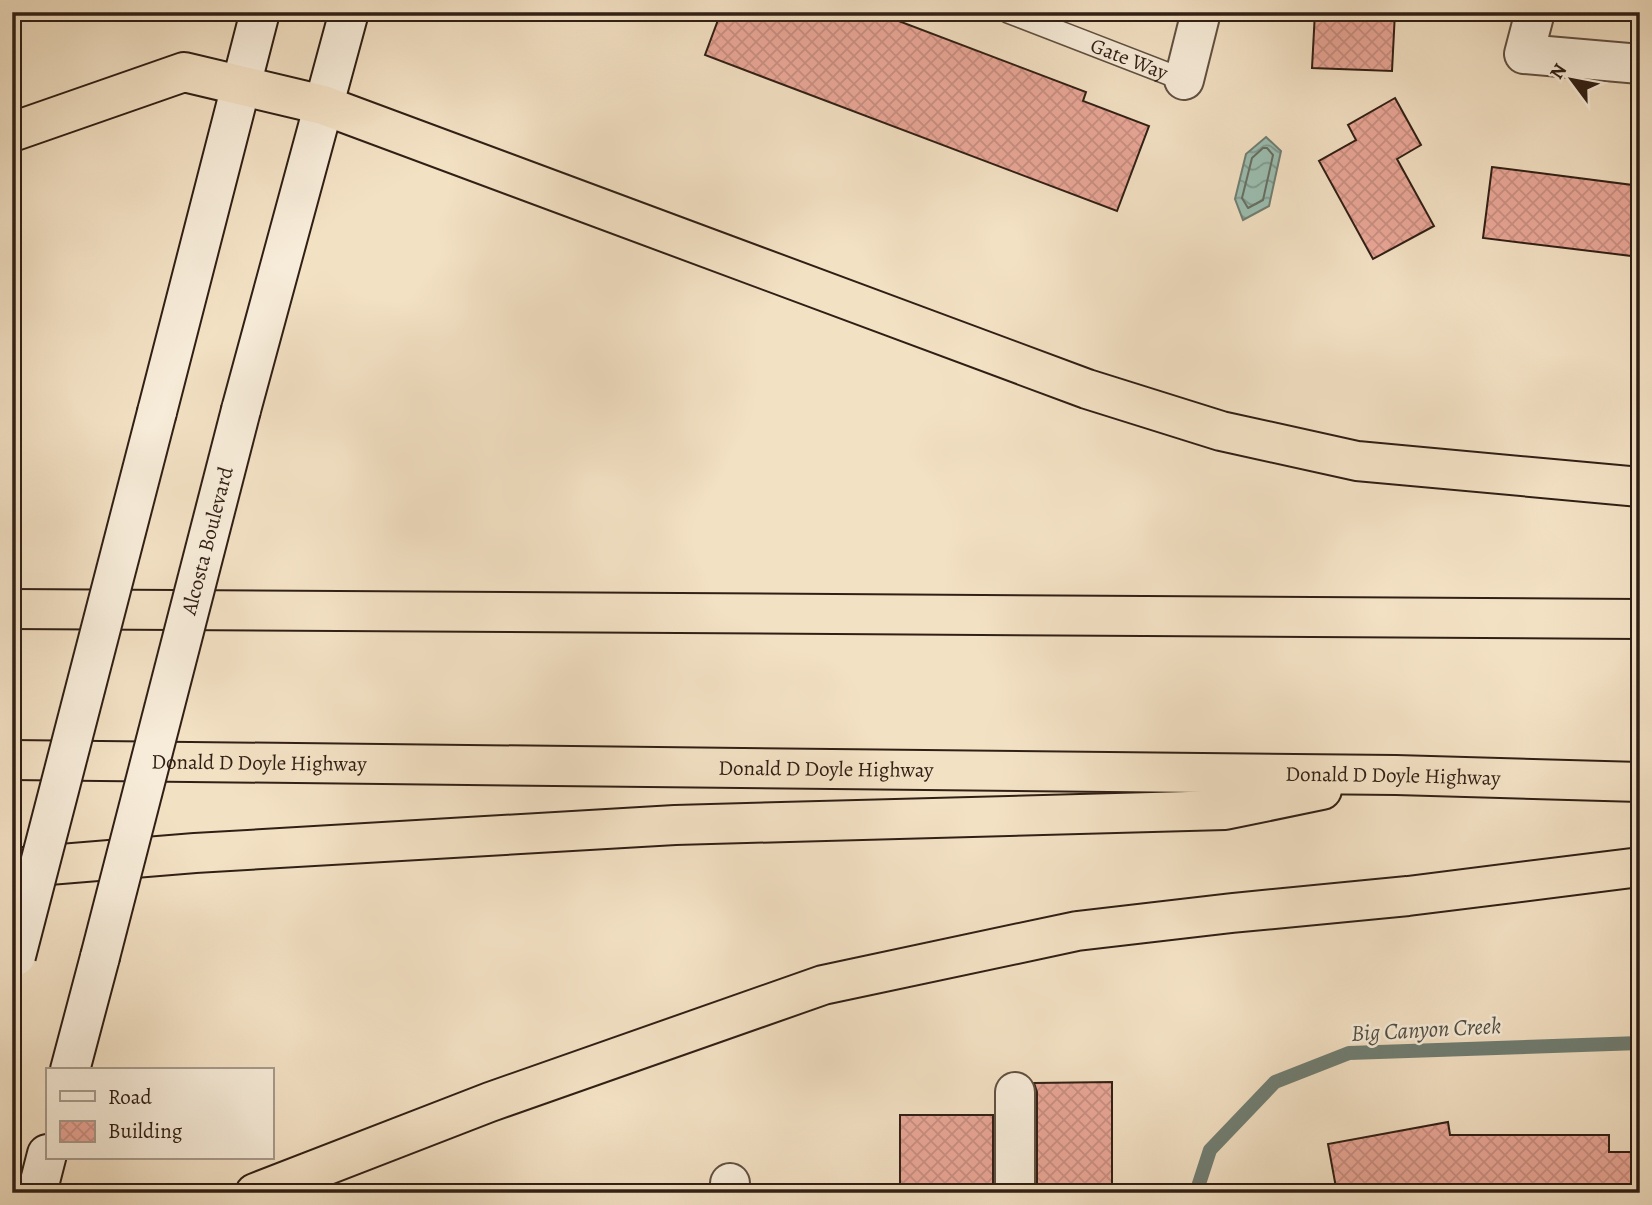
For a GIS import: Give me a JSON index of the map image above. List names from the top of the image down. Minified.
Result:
{"streets":{"highway":["Donald D Doyle Highway"],"main road":["Gate Way","Alcosta Boulevard"]},"water":["Big Canyon Creek"],"legend":["Road","Building"],"north":"top left"}
